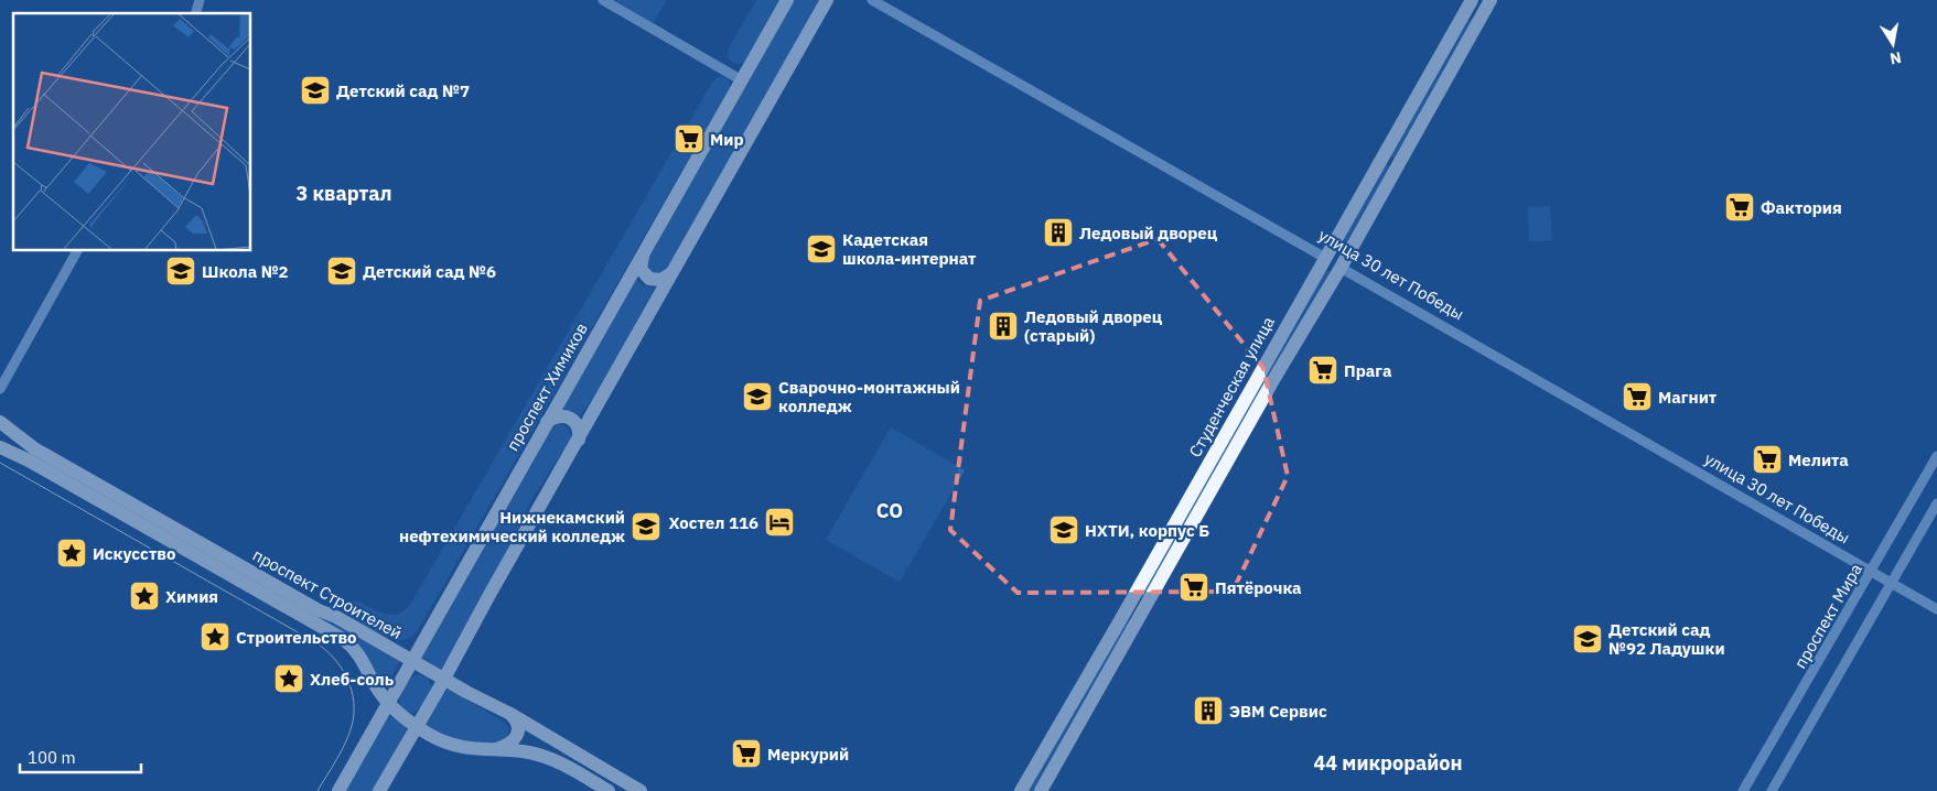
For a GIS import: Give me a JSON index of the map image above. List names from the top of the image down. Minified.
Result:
{"streets":{"main road":["улица 30 лет Победы","проспект Химиков","Студенческая улица","проспект Строителей"],"street":["проспект Мира"]},"crossings":[["улица 30 лет Победы","Студенческая улица"],["улица 30 лет Победы","проспект Мира"],["проспект Химиков","проспект Строителей"]],"districts":["3 квартал","СО","44 микрорайон"],"places":{"school or university":["Детский сад №7","Кадетская школа-интернат","Школа №2","Детский сад №6","Сварочно-монтажный колледж","Нижнекамский нефтехимический колледж","НХТИ, корпус Б","Детский сад №92 Ладушки"],"supermarket":["Мир","Фактория","Прага","Магнит","Мелита","Пятёрочка","Меркурий"],"building":["Ледовый дворец","Ледовый дворец (старый)","ЭВМ Сервис"],"hotel":["Хостел 116"],"place":["Искусство","Химия","Строительство","Хлеб-соль"]},"scale_bar":"100 m","north":"bottom"}
